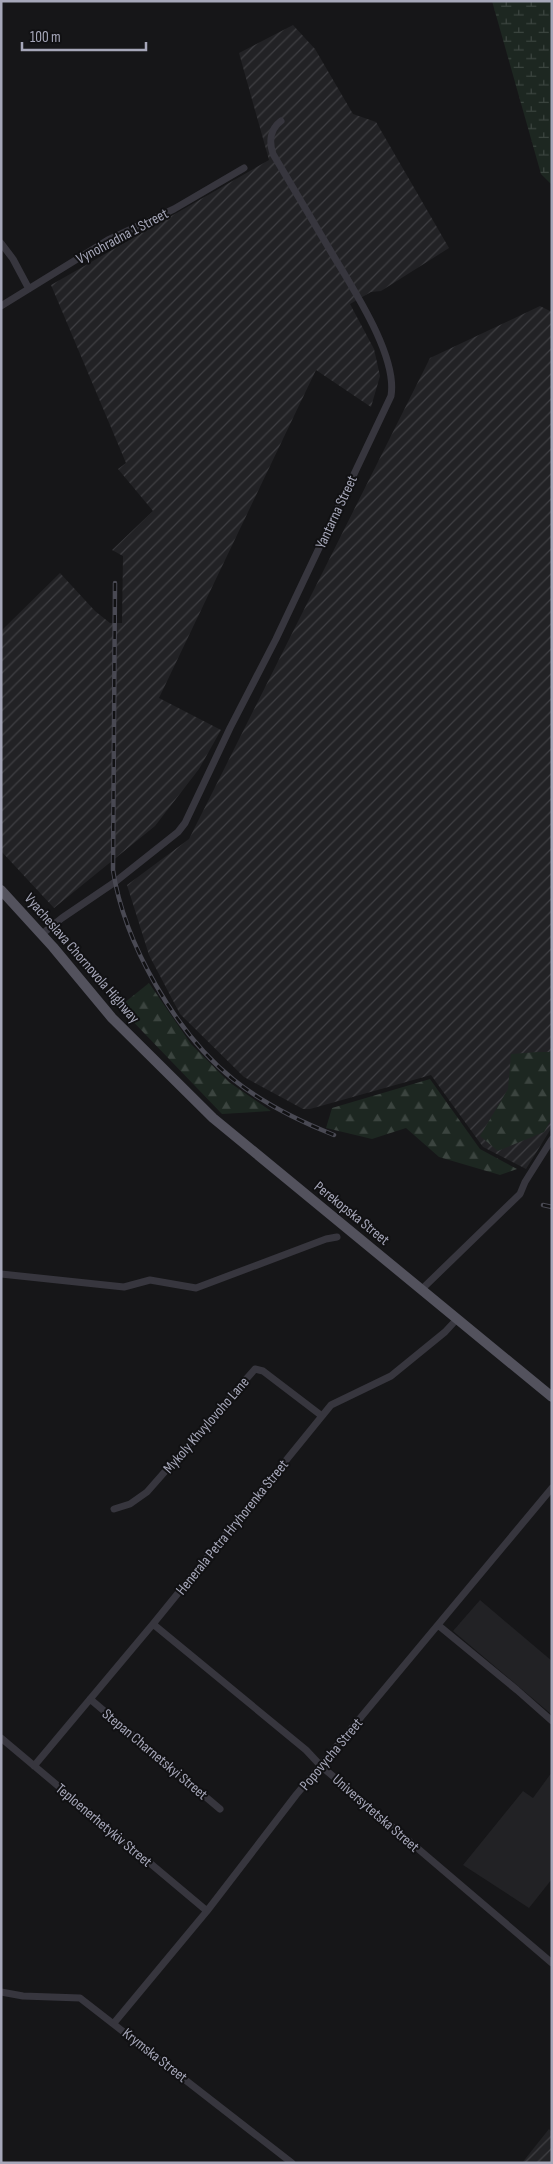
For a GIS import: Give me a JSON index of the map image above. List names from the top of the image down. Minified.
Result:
{"streets":{"main road":["Vyacheslava Chornovola Highway","Perekopska Street"],"street":["Vynohradna 1 Street","Yantarna Street","Mykoly Khvylovoho Lane","Henerala Petra Hryhorenka Street","Stepan Charnetskyi Street","Popovycha Street","Universytetska Street","Teploenerhetykiv Street","Krymska Street"]},"crossings":[["Yantarna Street","Vyacheslava Chornovola Highway"],["Vyacheslava Chornovola Highway","Perekopska Street"],["Perekopska Street","Henerala Petra Hryhorenka Street"],["Mykoly Khvylovoho Lane","Henerala Petra Hryhorenka Street"],["Henerala Petra Hryhorenka Street","Stepan Charnetskyi Street"],["Henerala Petra Hryhorenka Street","Universytetska Street"],["Henerala Petra Hryhorenka Street","Teploenerhetykiv Street"],["Popovycha Street","Universytetska Street"],["Popovycha Street","Teploenerhetykiv Street"],["Popovycha Street","Krymska Street"]],"scale_bar":"100 m"}
